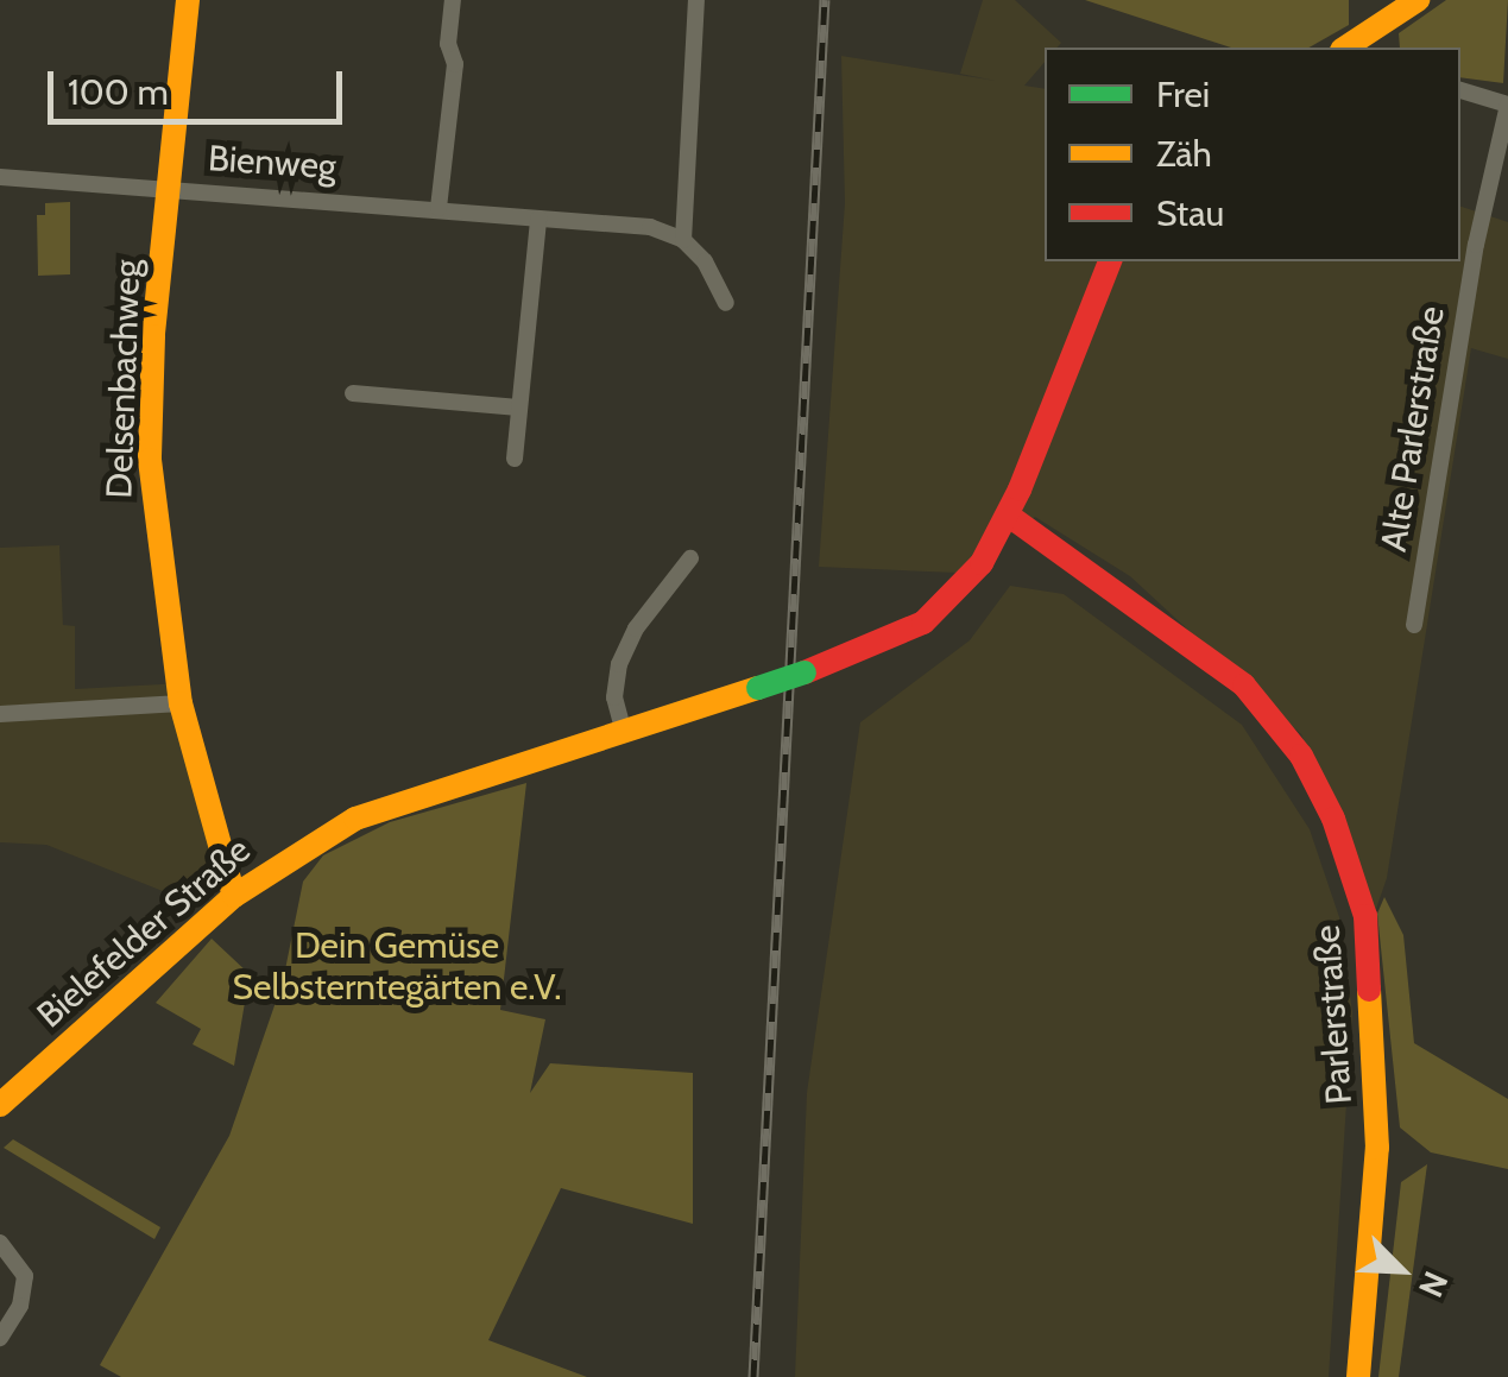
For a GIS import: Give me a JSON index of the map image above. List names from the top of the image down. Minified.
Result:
{"streets":{"street":["Bienweg","Delsenbachweg","Alte Parlerstraße","Bielefelder Straße","Parlerstraße"]},"crossings":[["Bienweg","Delsenbachweg"],["Delsenbachweg","Bielefelder Straße"],["Bielefelder Straße","Parlerstraße"]],"parks":["Dein Gemüse Selbsterntegärten e.V."],"legend":["Frei","Zäh","Stau"],"scale_bar":"100 m","north":"bottom right"}
